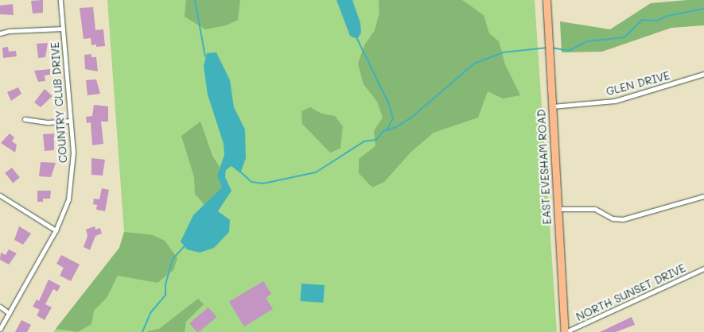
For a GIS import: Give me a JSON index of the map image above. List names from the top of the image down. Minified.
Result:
{"streets":{"main road":["EAST EVESHAM ROAD"],"street":["GLEN DRIVE","COUNTRY CLUB DRIVE","NORTH SUNSET DRIVE"]},"crossings":[["GLEN DRIVE","EAST EVESHAM ROAD"],["EAST EVESHAM ROAD","NORTH SUNSET DRIVE"]]}
